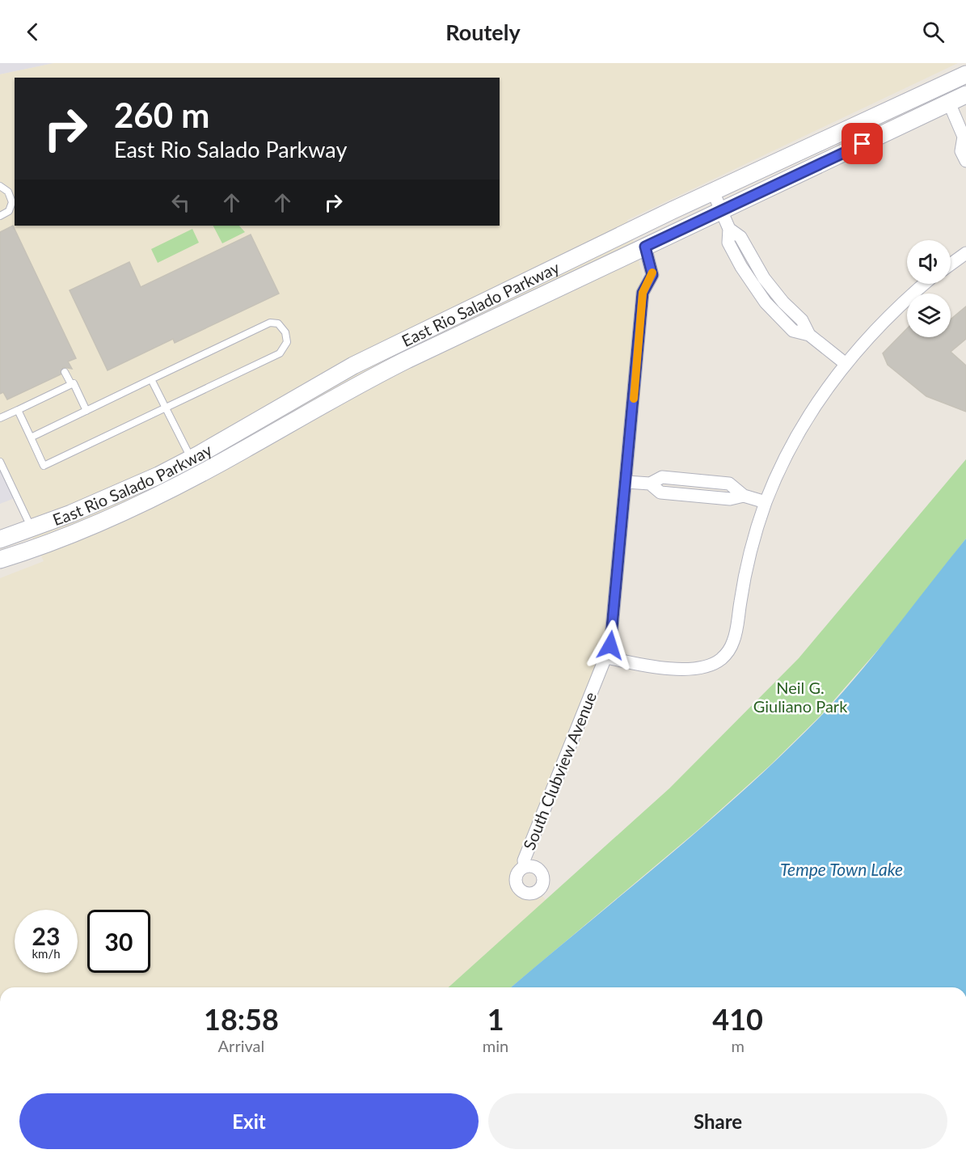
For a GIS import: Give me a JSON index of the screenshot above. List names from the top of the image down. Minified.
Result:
{"streets":{"main road":["East Rio Salado Parkway"],"street":["South Clubview Avenue"]},"crossings":[["East Rio Salado Parkway","South Clubview Avenue"]],"water":["Tempe Town Lake"],"parks":["Neil G. Giuliano Park"],"page":{"header":"Routely","turn":["260 m","East Rio Salado Parkway"],"speed":"23 km/h","limit":"30","eta":["18:58","Arrival","1","min","410","m"],"buttons":["Exit","Share"]}}
